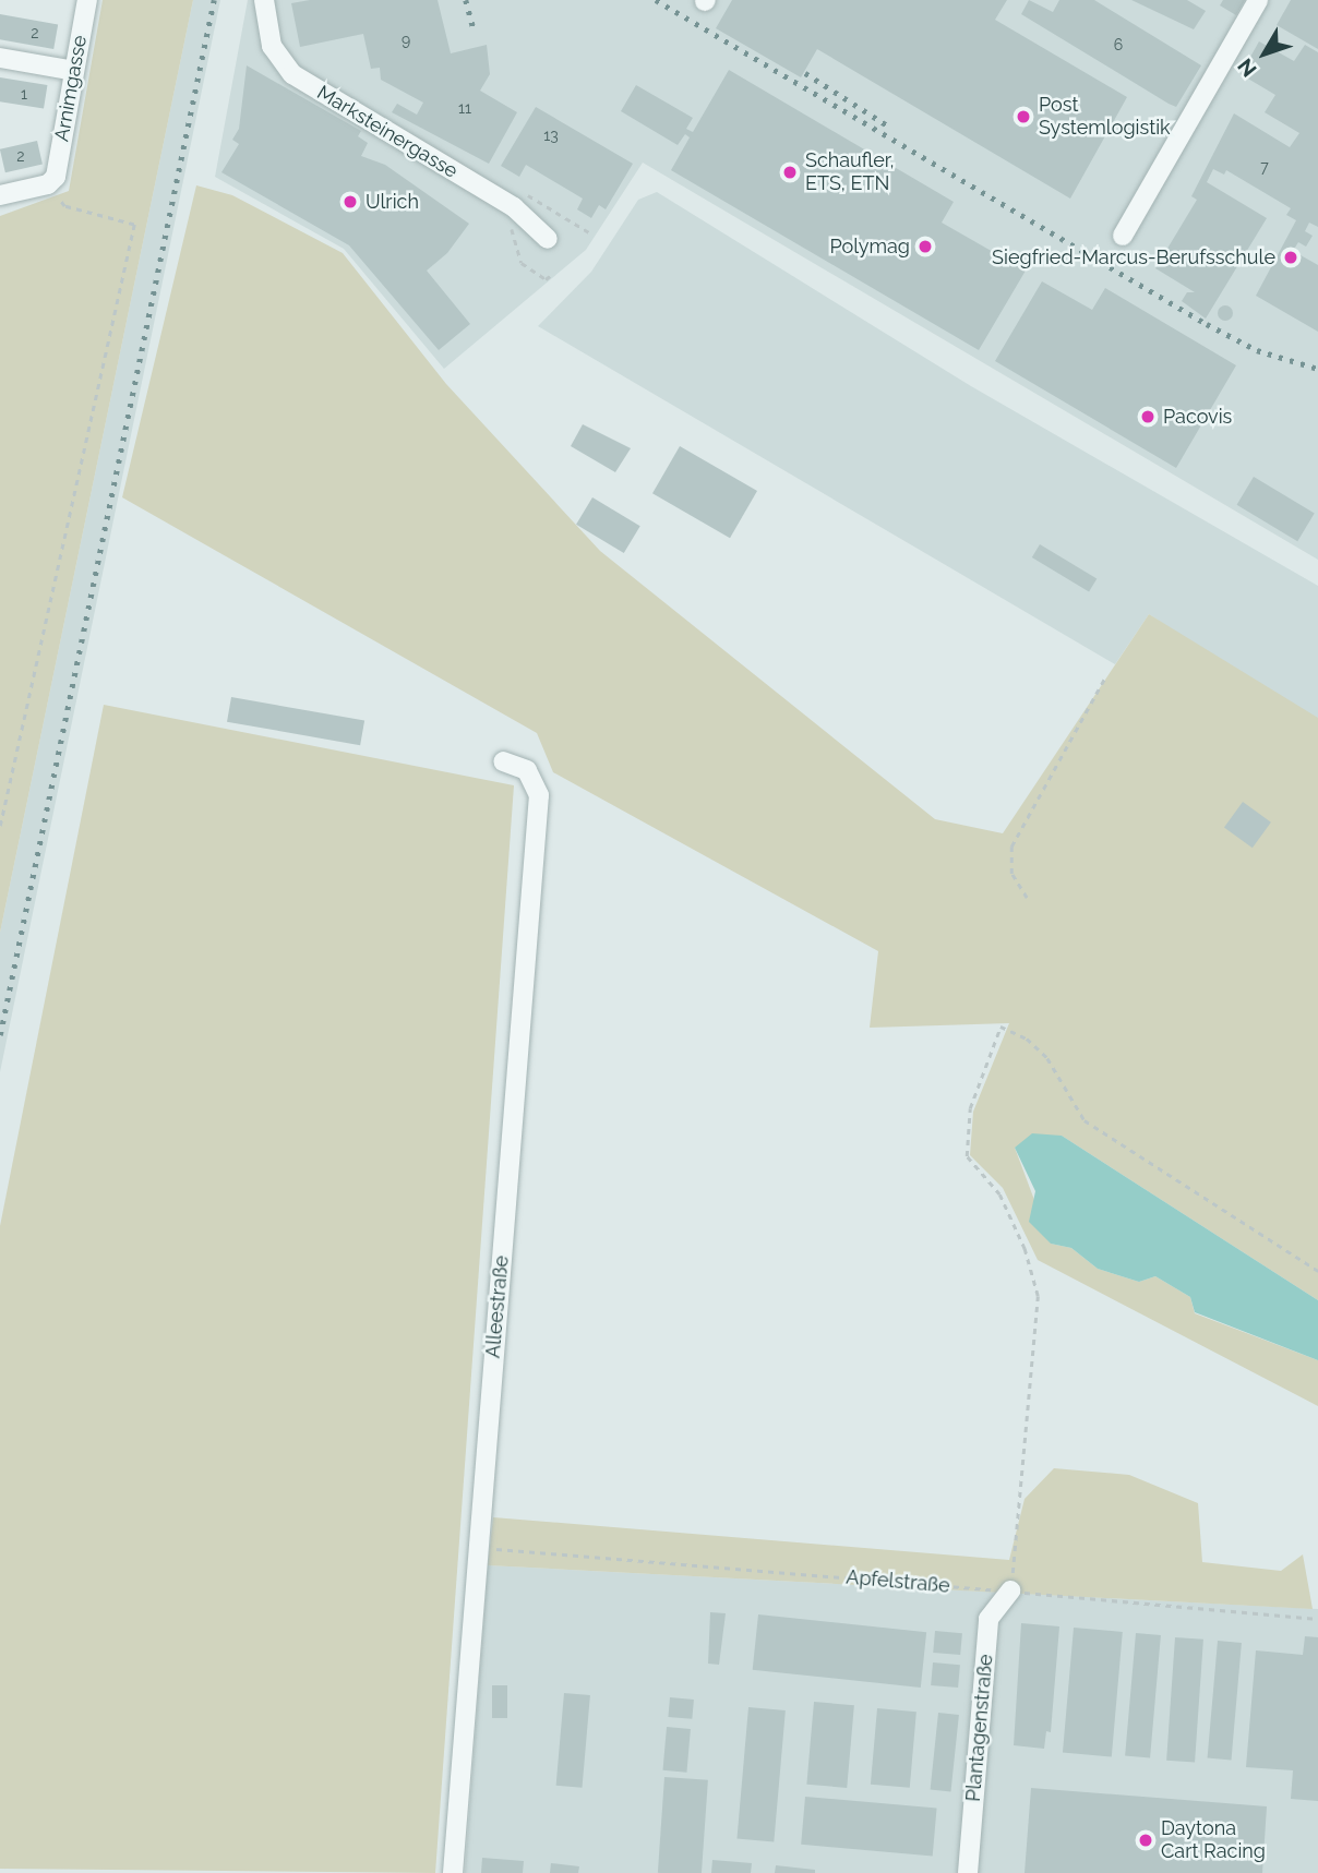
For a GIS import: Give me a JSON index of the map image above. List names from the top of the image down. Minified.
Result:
{"streets":{"street":["Arnimgasse","Marksteinergasse","Alleestraße","Plantagenstraße"],"path":["Apfelstraße"]},"crossings":[["Alleestraße","Apfelstraße"],["Apfelstraße","Plantagenstraße"]],"places":["Post Systemlogistik","Schaufler, ETS, ETN","Ulrich","Polymag","Siegfried-Marcus-Berufsschule","Pacovis","Daytona Cart Racing"],"house_numbers":["2","9","6","1","11","13","2","7"],"north":"bottom left"}
